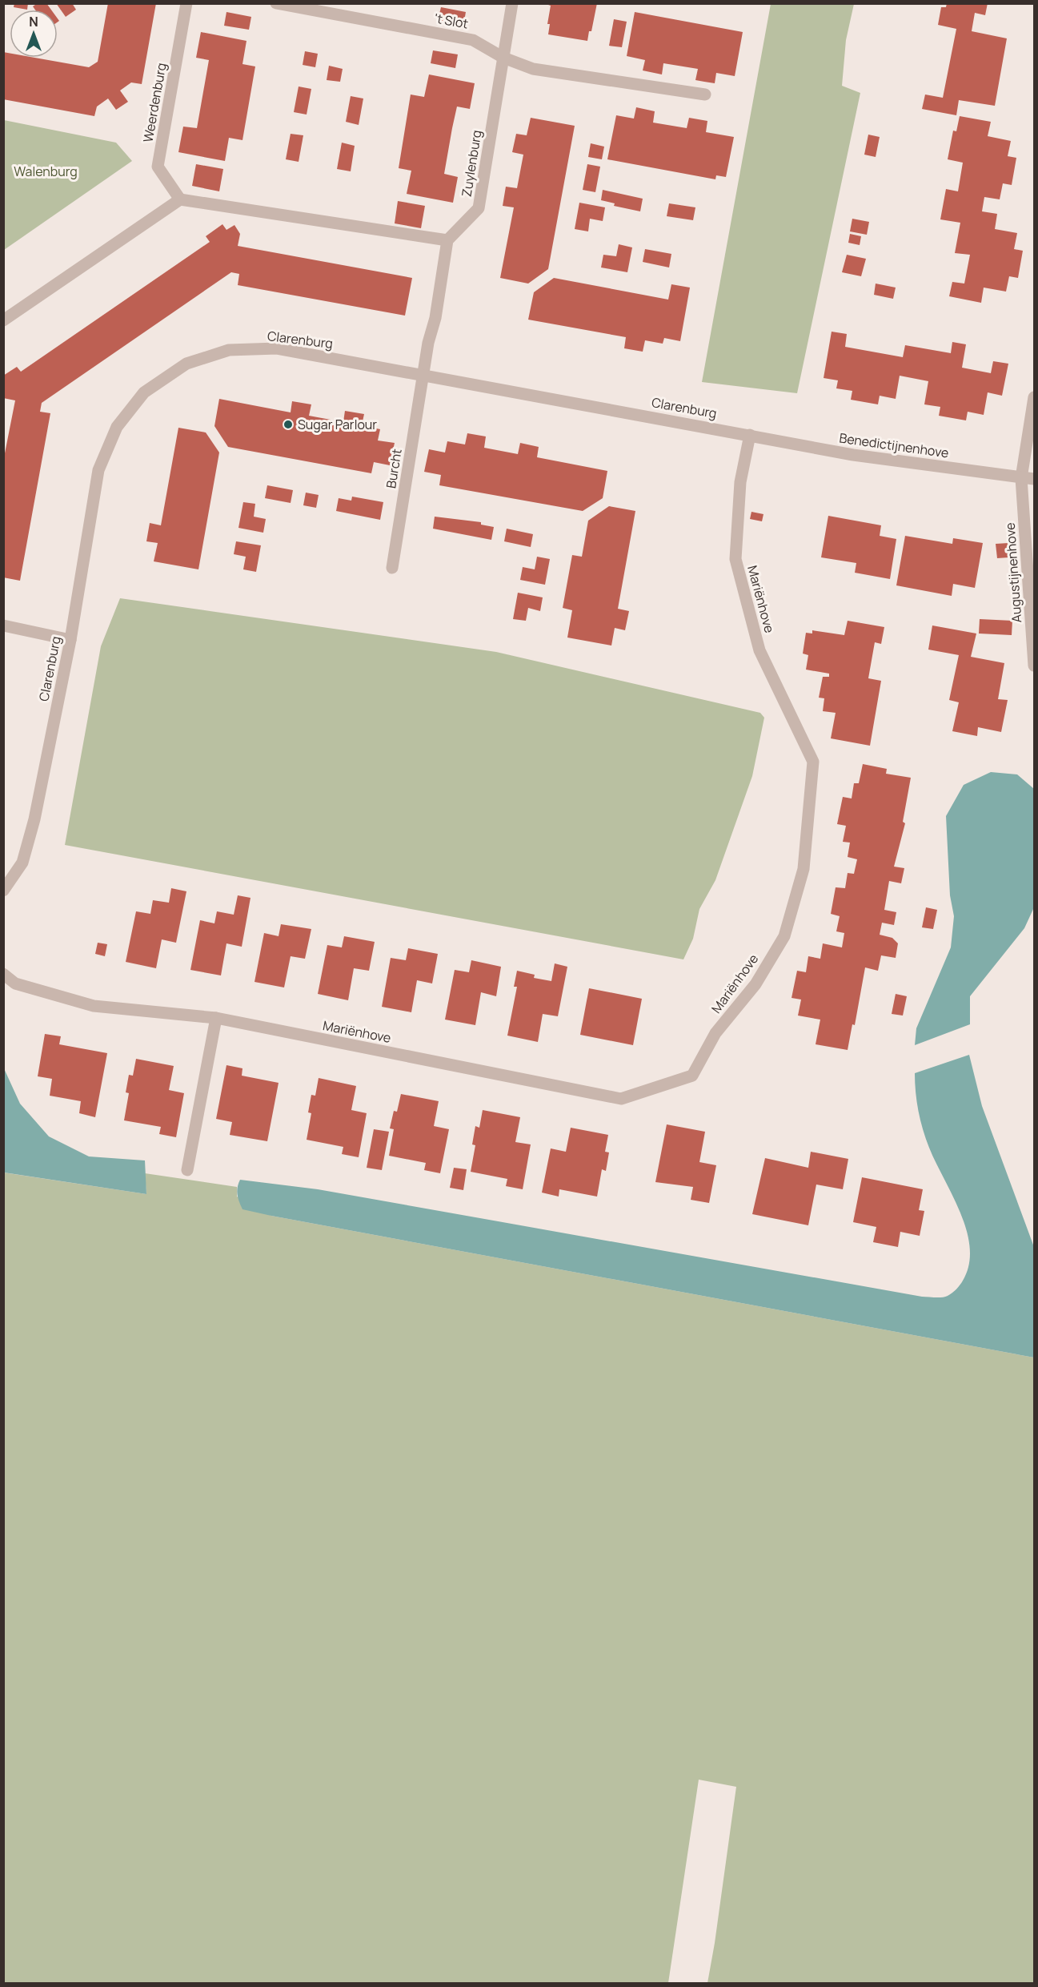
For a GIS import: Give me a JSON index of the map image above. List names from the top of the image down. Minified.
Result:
{"streets":{"street":["'t Slot","Weerdenburg","Zuylenburg","Clarenburg","Benedictijnenhove","Burcht","Augustijnenhove","Mariënhove"]},"crossings":[["'t Slot","Zuylenburg"],["Clarenburg","Benedictijnenhove"],["Clarenburg","Burcht"],["Clarenburg","Mariënhove"],["Benedictijnenhove","Augustijnenhove"],["Benedictijnenhove","Mariënhove"]],"parks":["Walenburg"],"places":["Sugar Parlour"],"north":"top"}
